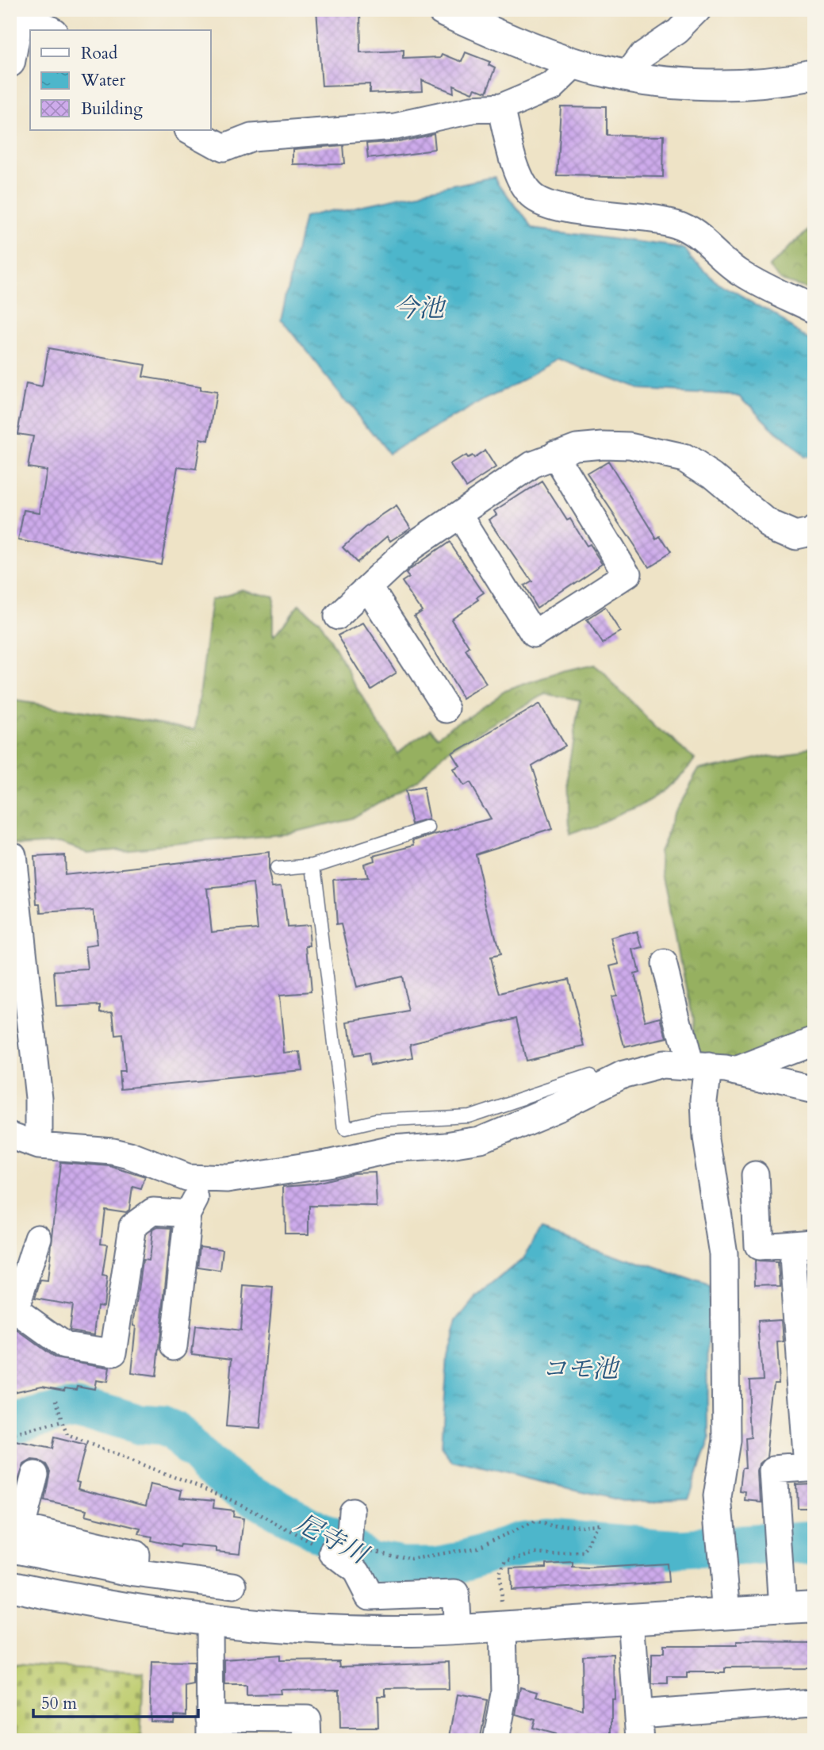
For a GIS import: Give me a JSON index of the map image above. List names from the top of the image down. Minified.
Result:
{"water":["今池","コモ池","尼寺川"],"legend":["Road","Water","Building"],"scale_bar":"50 m"}
